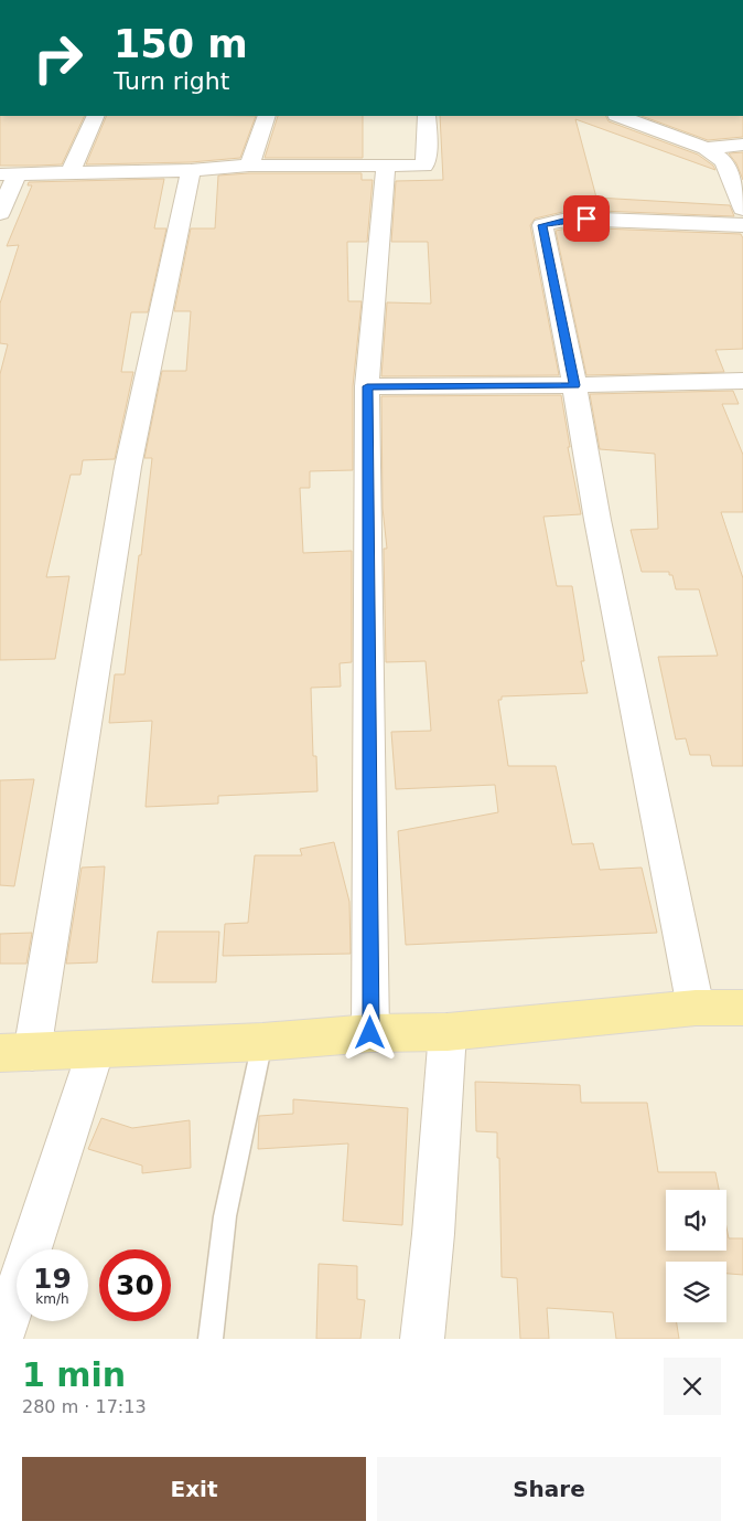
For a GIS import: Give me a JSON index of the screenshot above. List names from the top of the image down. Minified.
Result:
{"page":{"turn":["150 m","Turn right"],"speed":"19 km/h","limit":"30","heading":["1 min","280 m · 17:13"],"buttons":["Exit","Share"]}}
